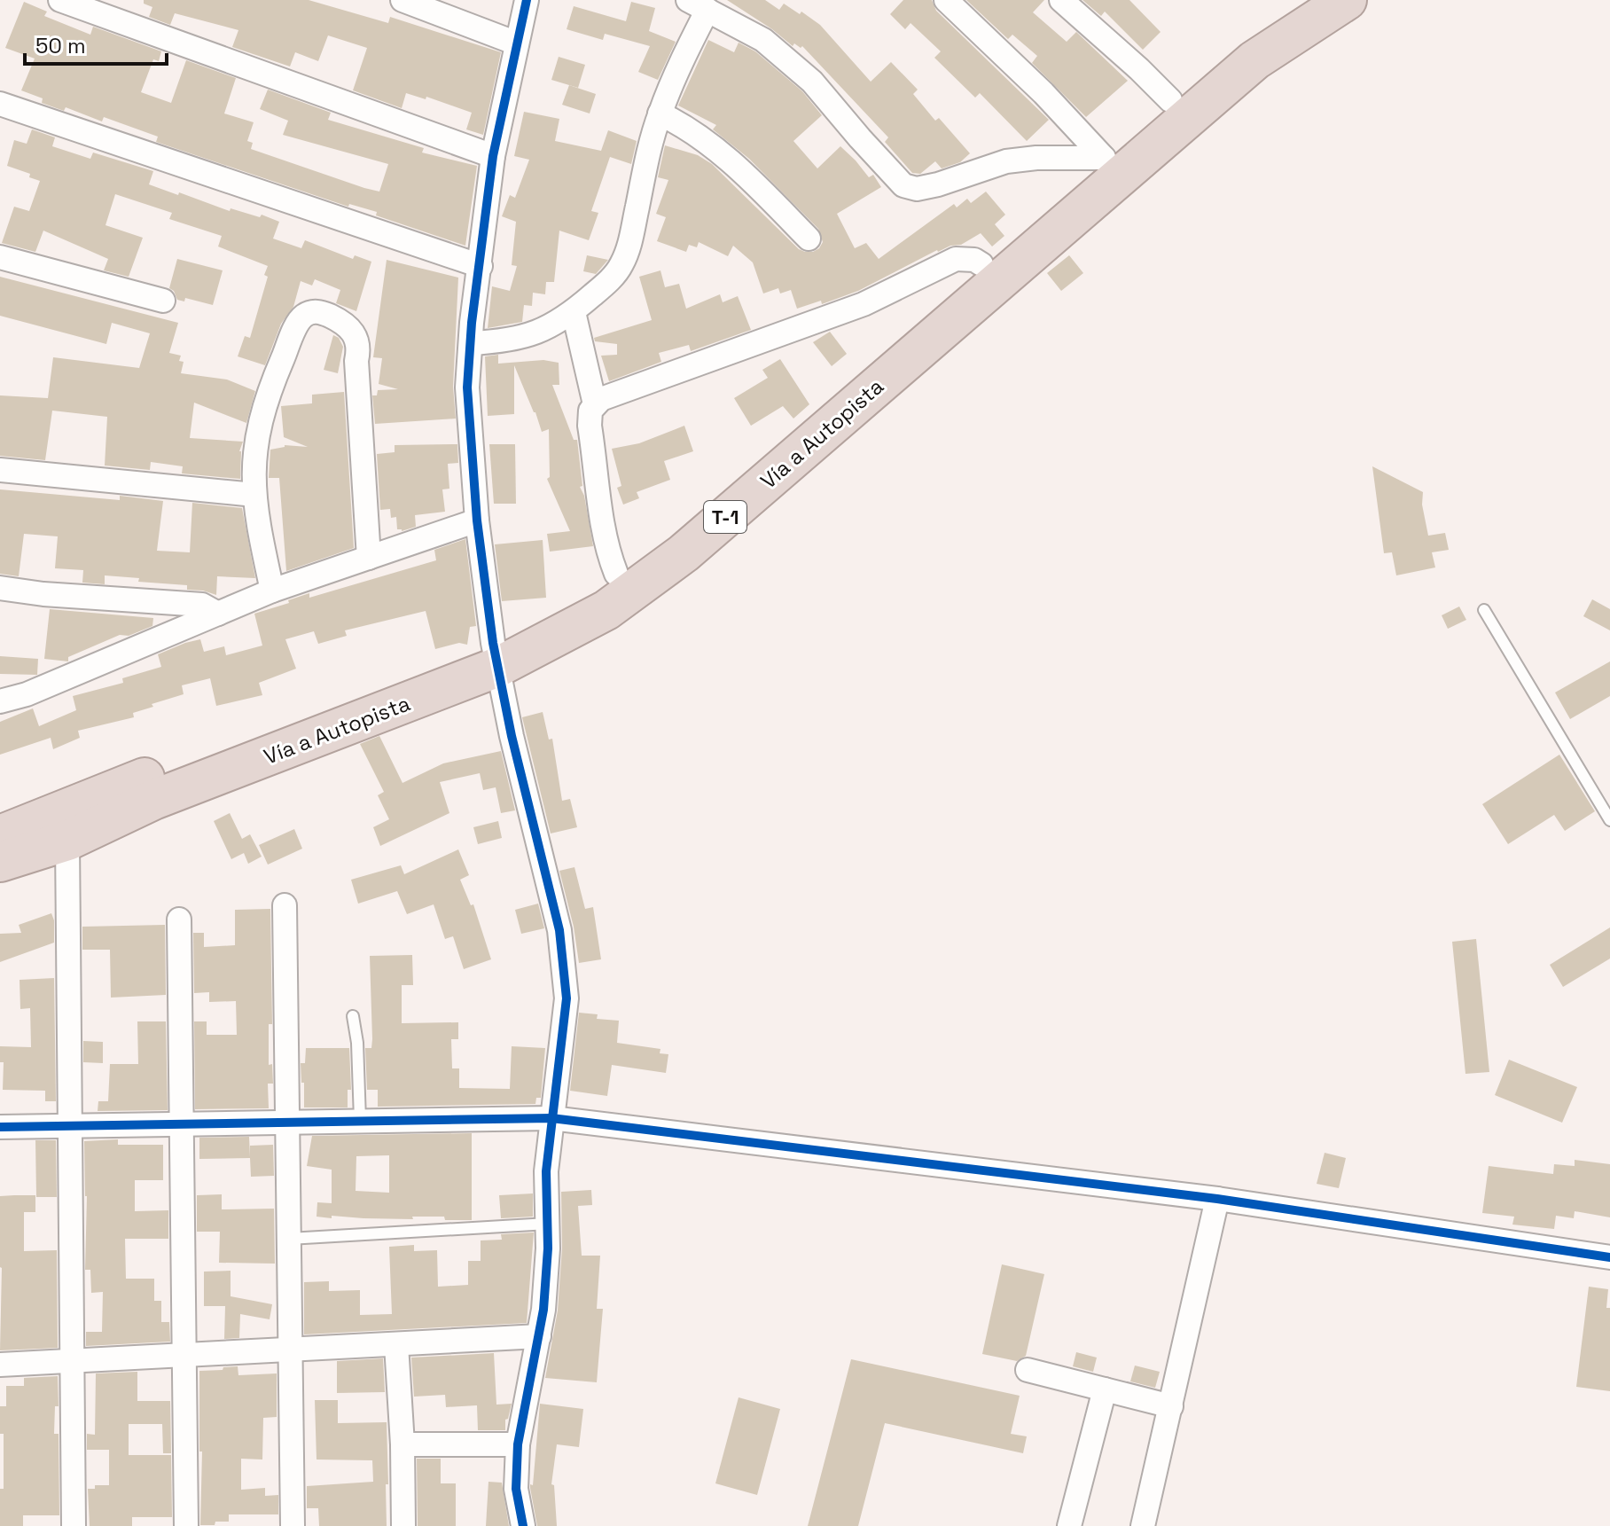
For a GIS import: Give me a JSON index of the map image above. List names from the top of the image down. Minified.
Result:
{"streets":{"highway":["Vía a Autopista","T-1"]},"scale_bar":"50 m"}
